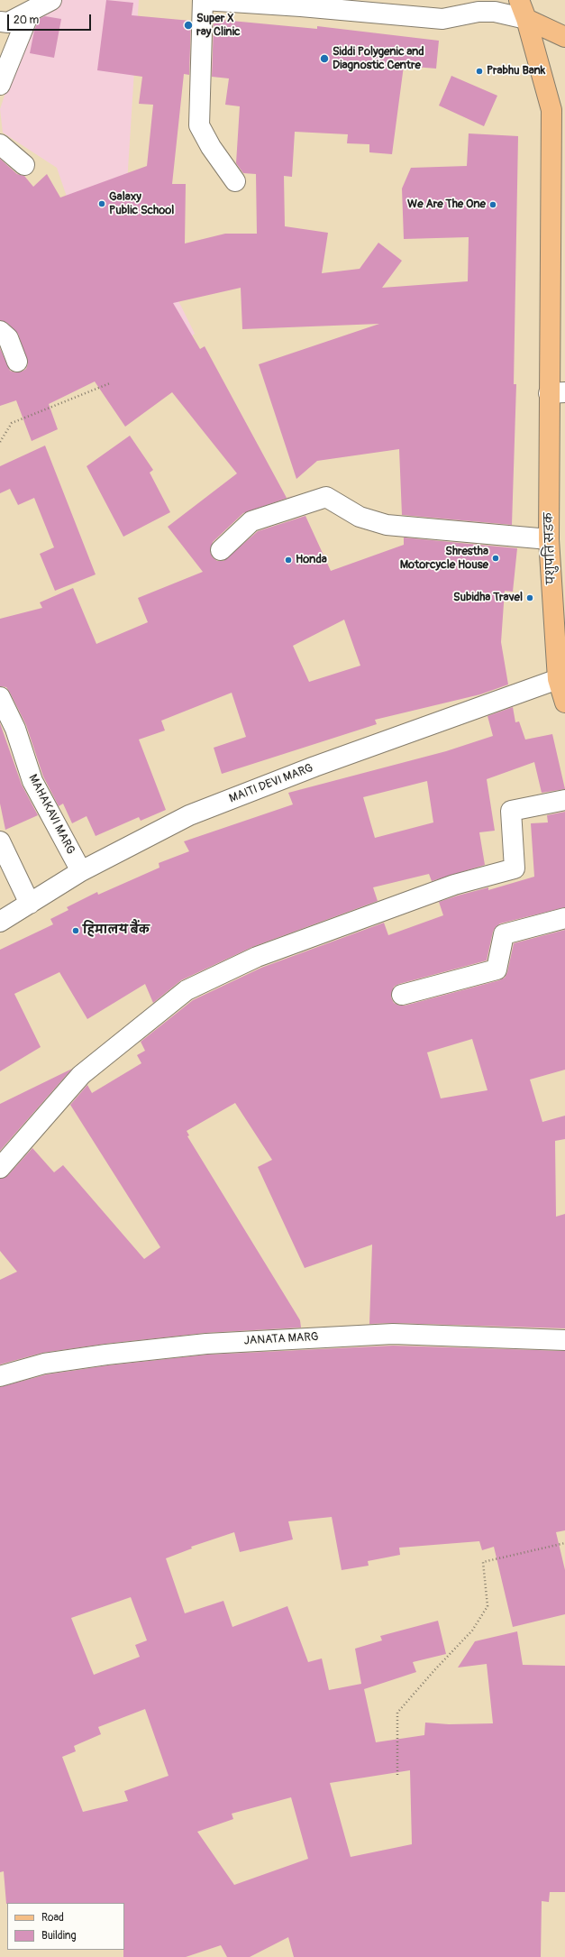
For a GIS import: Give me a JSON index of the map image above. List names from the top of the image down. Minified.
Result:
{"streets":{"main road":["पशुपति सडक"],"street":["MAITI DEVI MARG","MAHAKAVI MARG","JANATA MARG"]},"crossings":[["पशुपति सडक","MAITI DEVI MARG"],["MAITI DEVI MARG","MAHAKAVI MARG"]],"places":["Super X ray Clinic","Siddi Polygenic and Diagnostic Centre","Prabhu Bank","Galaxy Public School","We Are The One","Shrestha Motorcycle House","Honda","Subidha Travel","हिमालय बैंक"],"legend":["Road","Building"],"scale_bar":"20 m"}
